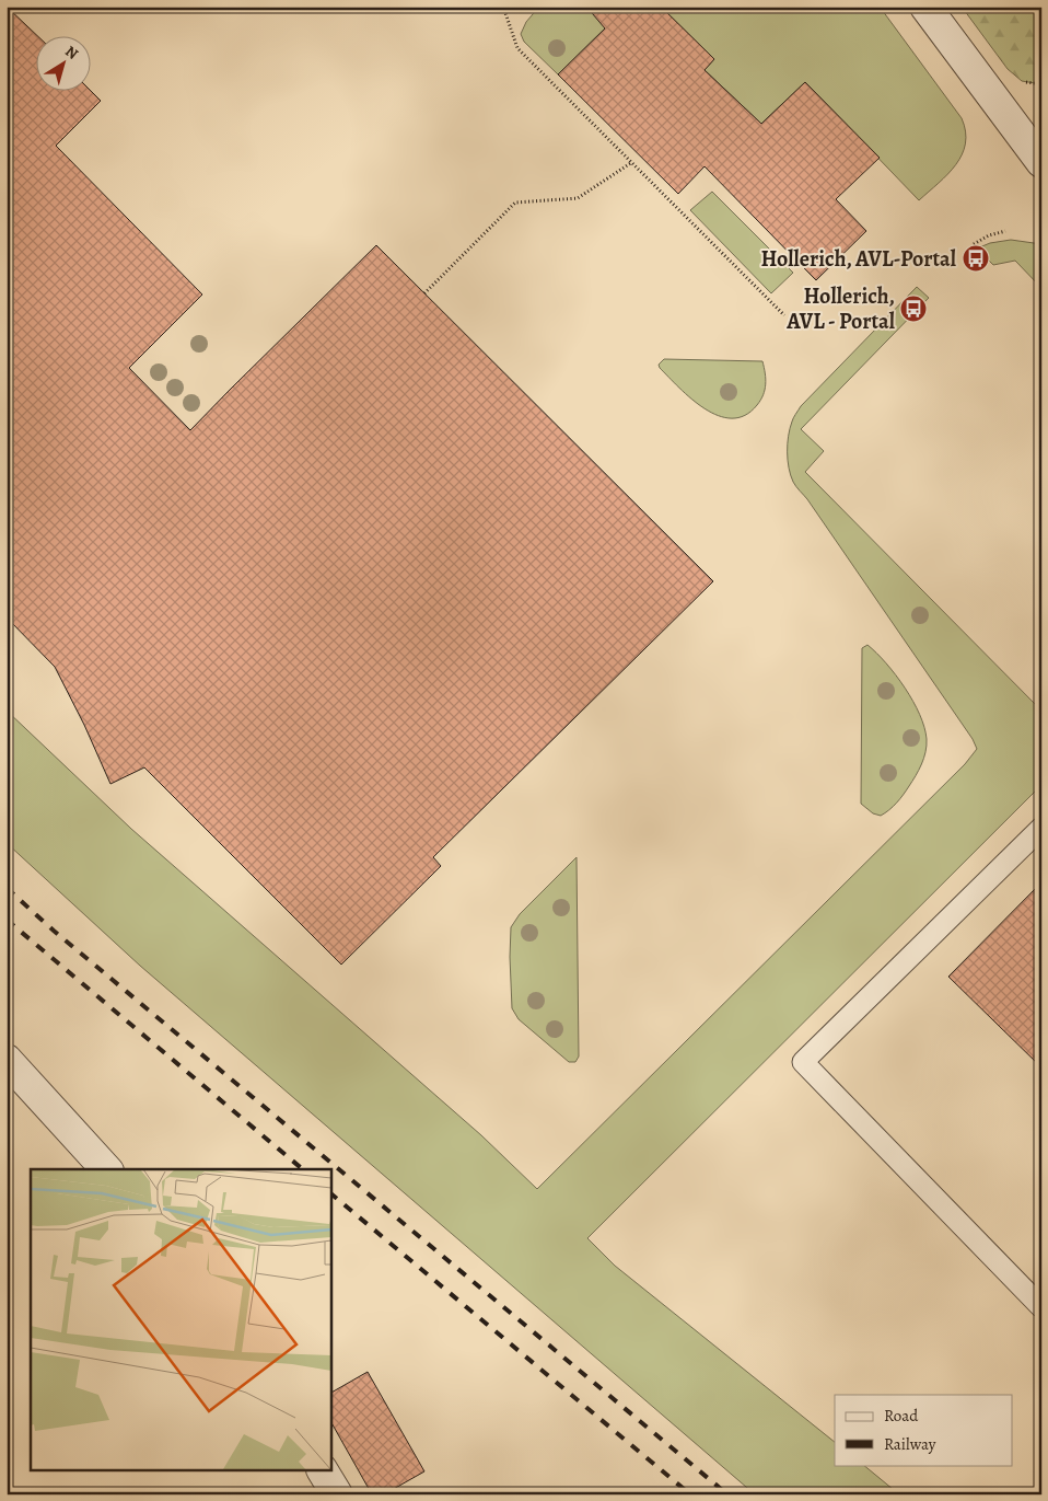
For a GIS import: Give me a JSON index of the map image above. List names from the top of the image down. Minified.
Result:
{"places":{"bus stop":["Hollerich, AVL-Portal","Hollerich, AVL - Portal"]},"legend":["Road","Railway"],"north":"top right"}
